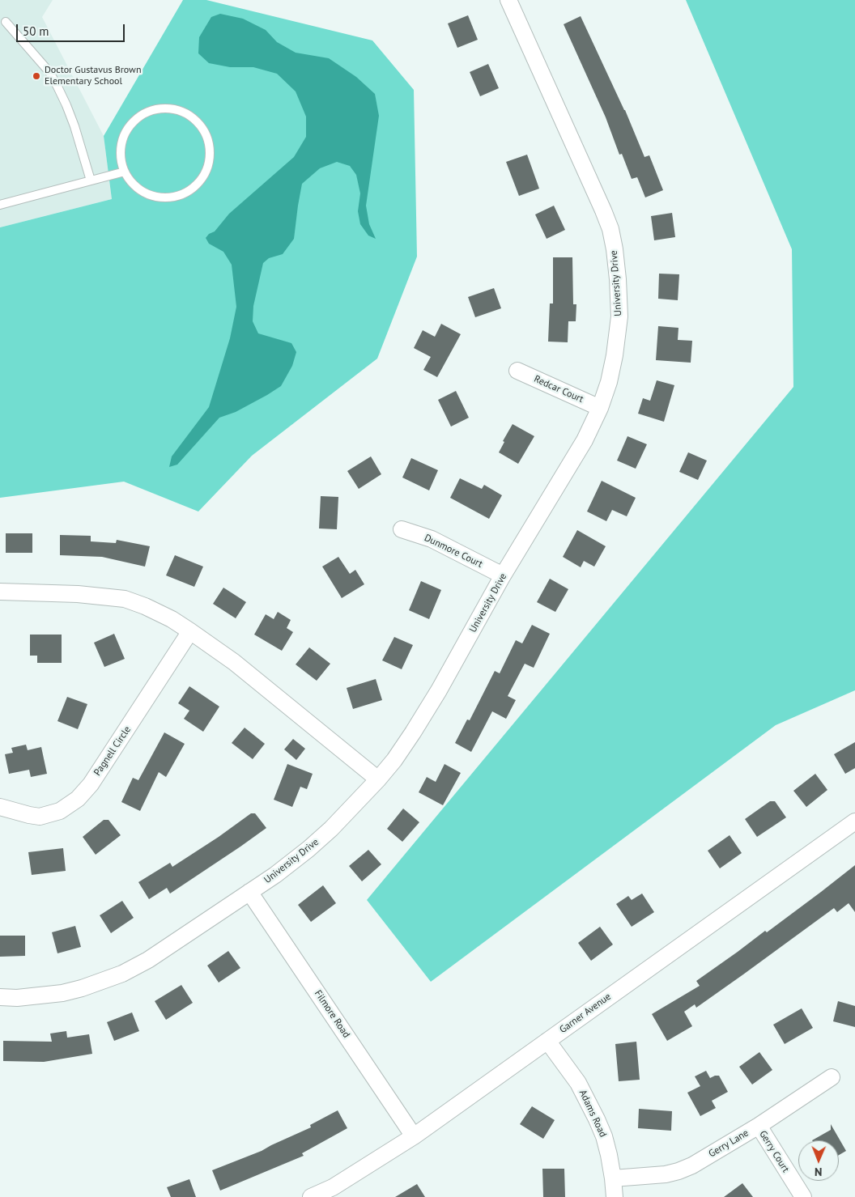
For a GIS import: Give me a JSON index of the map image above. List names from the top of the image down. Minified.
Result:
{"streets":{"street":["University Drive","Redcar Court","Dunmore Court","Pagnell Circle","Garner Avenue","Filmore Road","Adams Road","Gerry Lane","Gerry Court"]},"crossings":[["University Drive","Redcar Court"],["University Drive","Dunmore Court"],["University Drive","Filmore Road"],["Garner Avenue","Filmore Road"],["Garner Avenue","Adams Road"],["Adams Road","Gerry Lane"],["Gerry Lane","Gerry Court"]],"places":["Doctor Gustavus Brown Elementary School"],"scale_bar":"50 m","north":"bottom"}
